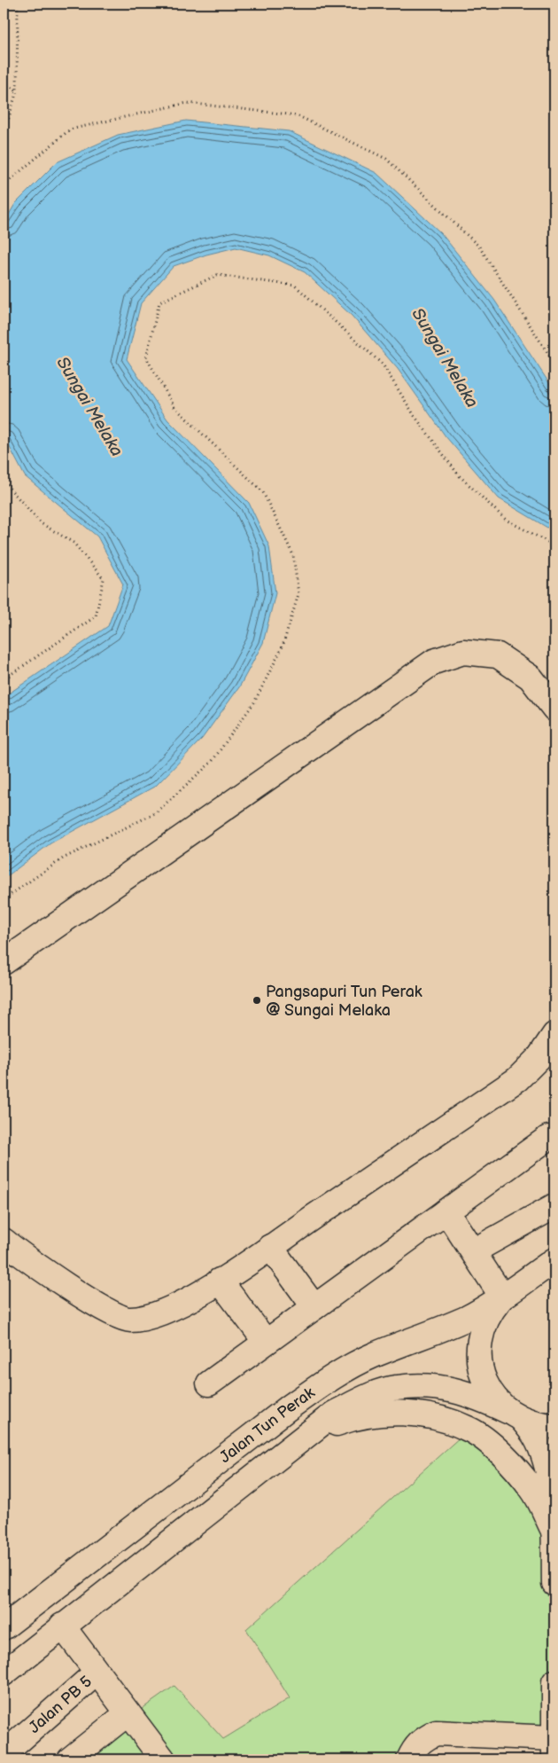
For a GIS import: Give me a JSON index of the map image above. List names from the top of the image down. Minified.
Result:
{"streets":{"main road":["Jalan Tun Perak","Jalan PB 5"]},"water":["Sungai Melaka"],"places":["Pangsapuri Tun Perak @ Sungai Melaka"]}
